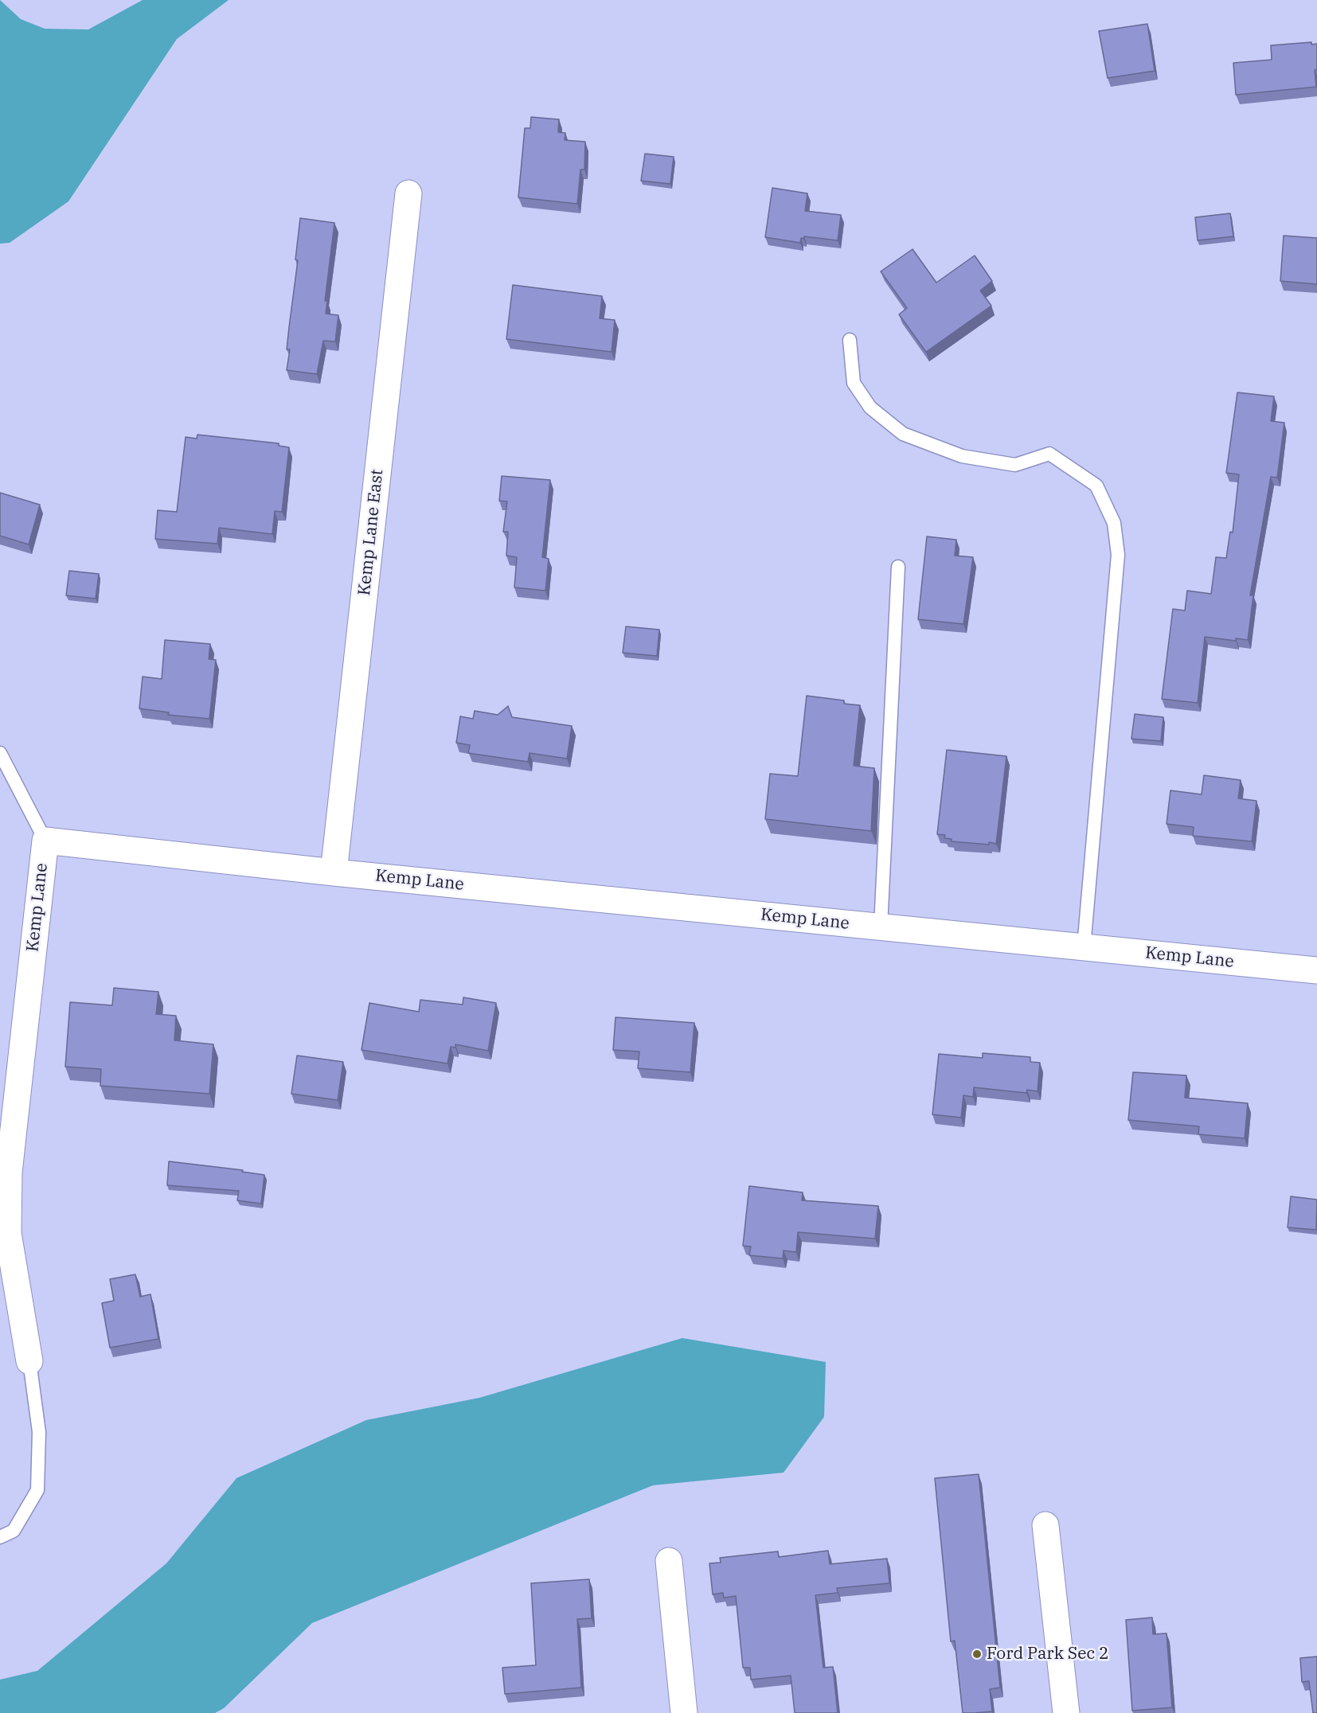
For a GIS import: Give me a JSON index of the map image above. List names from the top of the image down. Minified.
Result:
{"streets":{"street":["Kemp Lane East","Kemp Lane"]},"crossings":[["Kemp Lane East","Kemp Lane"]],"places":["Ford Park Sec 2"]}
